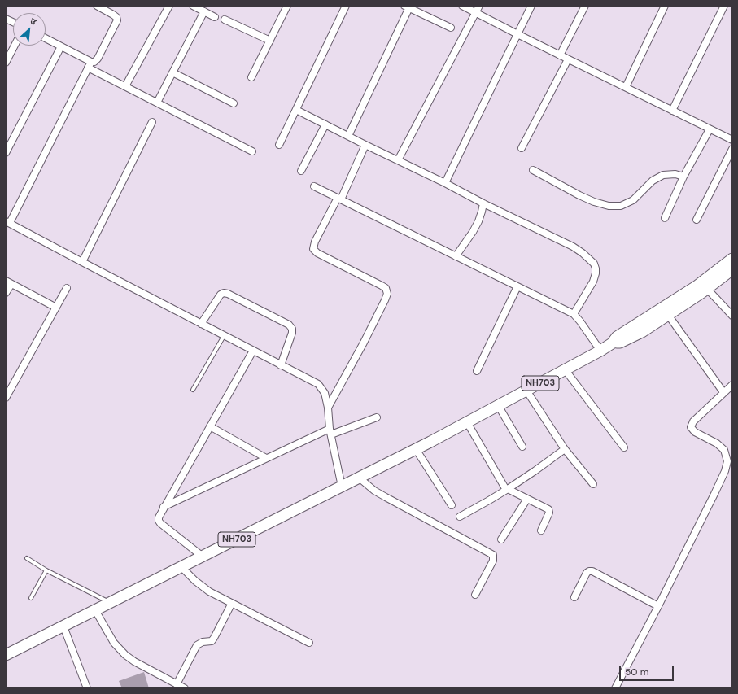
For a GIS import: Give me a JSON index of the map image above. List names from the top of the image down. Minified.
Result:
{"streets":{"highway":["NH703"]},"scale_bar":"50 m","north":"top right"}
